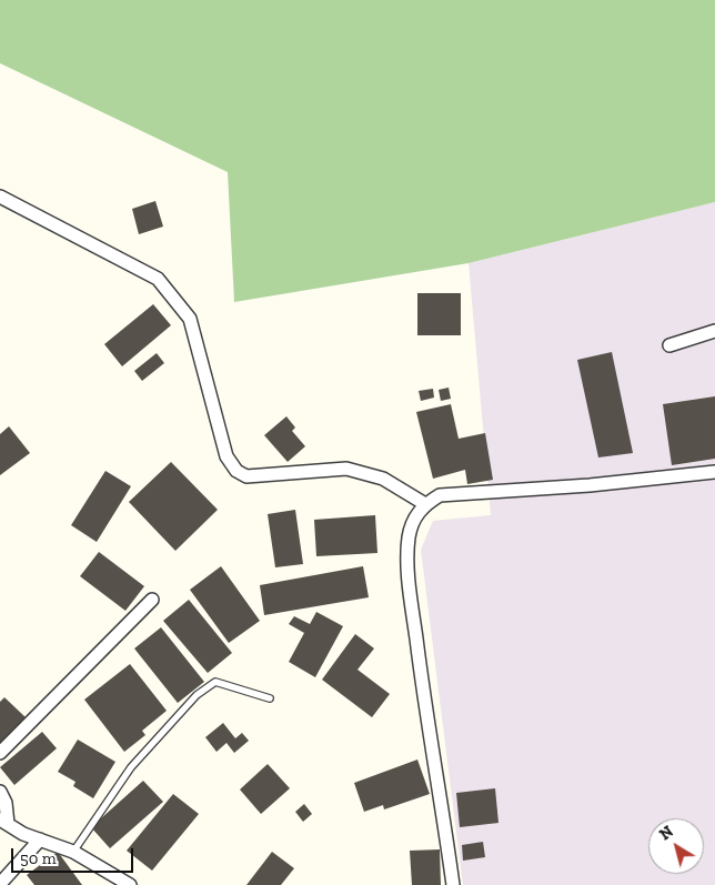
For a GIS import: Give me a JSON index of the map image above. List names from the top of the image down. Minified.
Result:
{"scale_bar":"50 m","north":"top left"}
